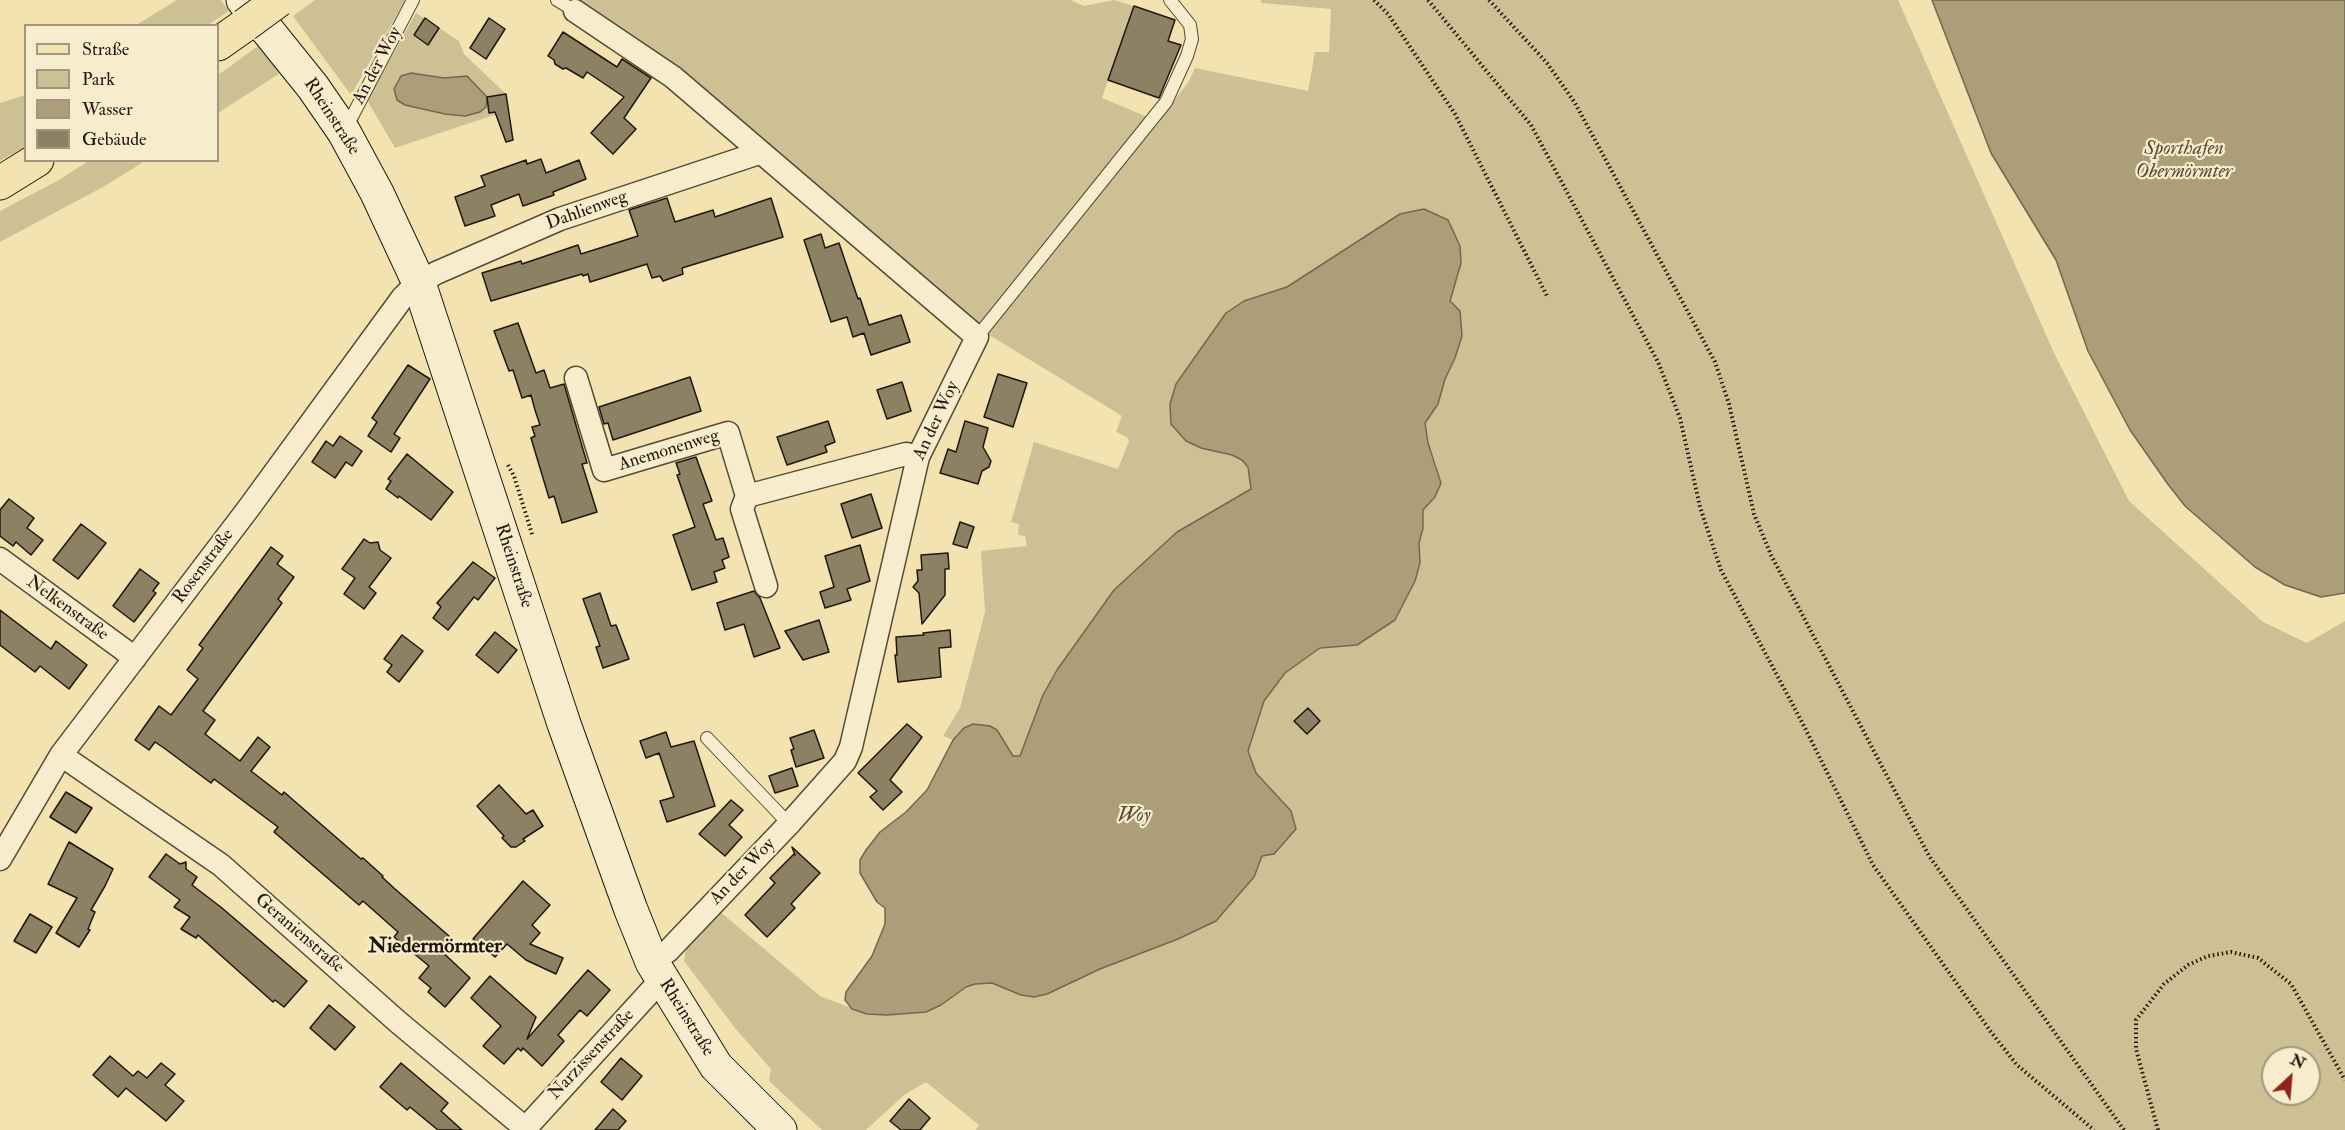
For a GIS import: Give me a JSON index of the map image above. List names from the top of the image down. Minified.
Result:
{"streets":{"main road":["Rheinstraße"],"street":["An der Woy","Dahlienweg","Anemonenweg","Rosenstraße","Nelkenstraße","Geranienstraße","Narzissenstraße"]},"crossings":[["An der Woy","Rheinstraße"],["An der Woy","Narzissenstraße"],["Rheinstraße","Dahlienweg"],["Rheinstraße","Rosenstraße"],["Rheinstraße","Narzissenstraße"],["Dahlienweg","Rosenstraße"],["Rosenstraße","Nelkenstraße"],["Rosenstraße","Geranienstraße"],["Geranienstraße","Narzissenstraße"]],"districts":["Niedermörmter"],"water":["Sporthafen Obermörmter","Woy"],"legend":["Straße","Park","Wasser","Gebäude"],"north":"top right"}
